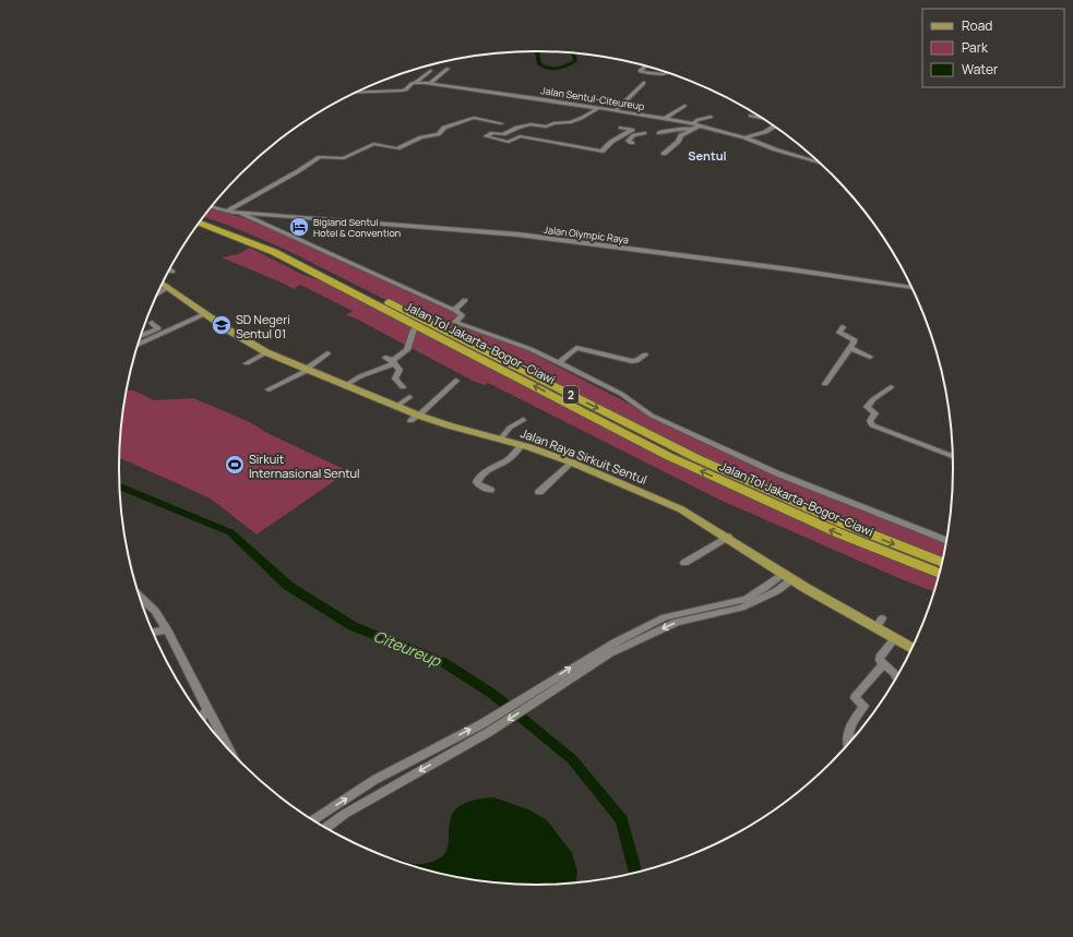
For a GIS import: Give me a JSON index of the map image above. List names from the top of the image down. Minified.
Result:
{"streets":{"highway":["Jalan Tol Jakarta–Bogor–Ciawi","2"],"main road":["Jalan Raya Sirkuit Sentul"],"street":["Jalan Sentul-Citeureup","Jalan Olympic Raya"]},"districts":["Sentul"],"water":["Citeureup"],"places":{"hotel":["Bigland Sentul Hotel & Convention"],"school or university":["SD Negeri Sentul 01"],"sports":["Sirkuit Internasional Sentul"]},"legend":["Road","Park","Water"]}
